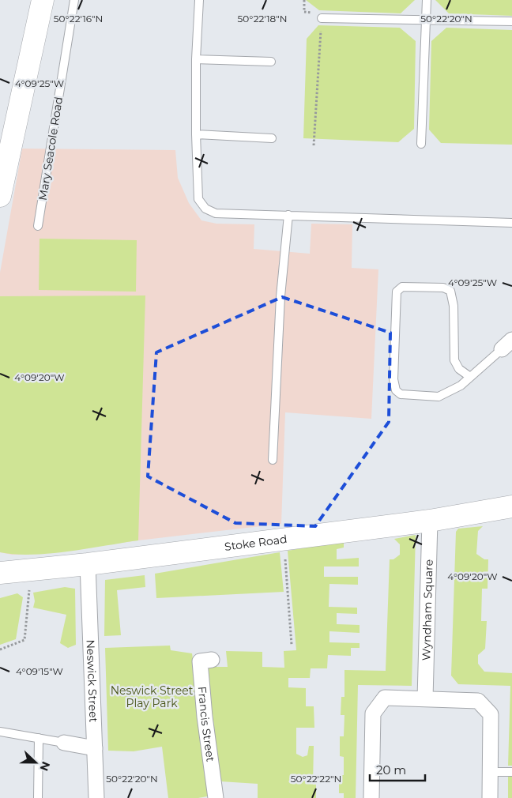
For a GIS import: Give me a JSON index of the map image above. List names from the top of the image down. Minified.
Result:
{"streets":{"street":["Stoke Road","Wyndham Square","Neswick Street","Francis Street"],"lane":["Mary Seacole Road"]},"crossings":[["Stoke Road","Wyndham Square"],["Stoke Road","Neswick Street"]],"parks":["Neswick Street Play Park"],"scale_bar":"20 m","north":"right","coordinates":["50°22'20\"N","50°22'16\"N","50°22'18\"N","4°09'25\"W","4°09'20\"W","4°09'15\"W","50°22'22\"N"]}
